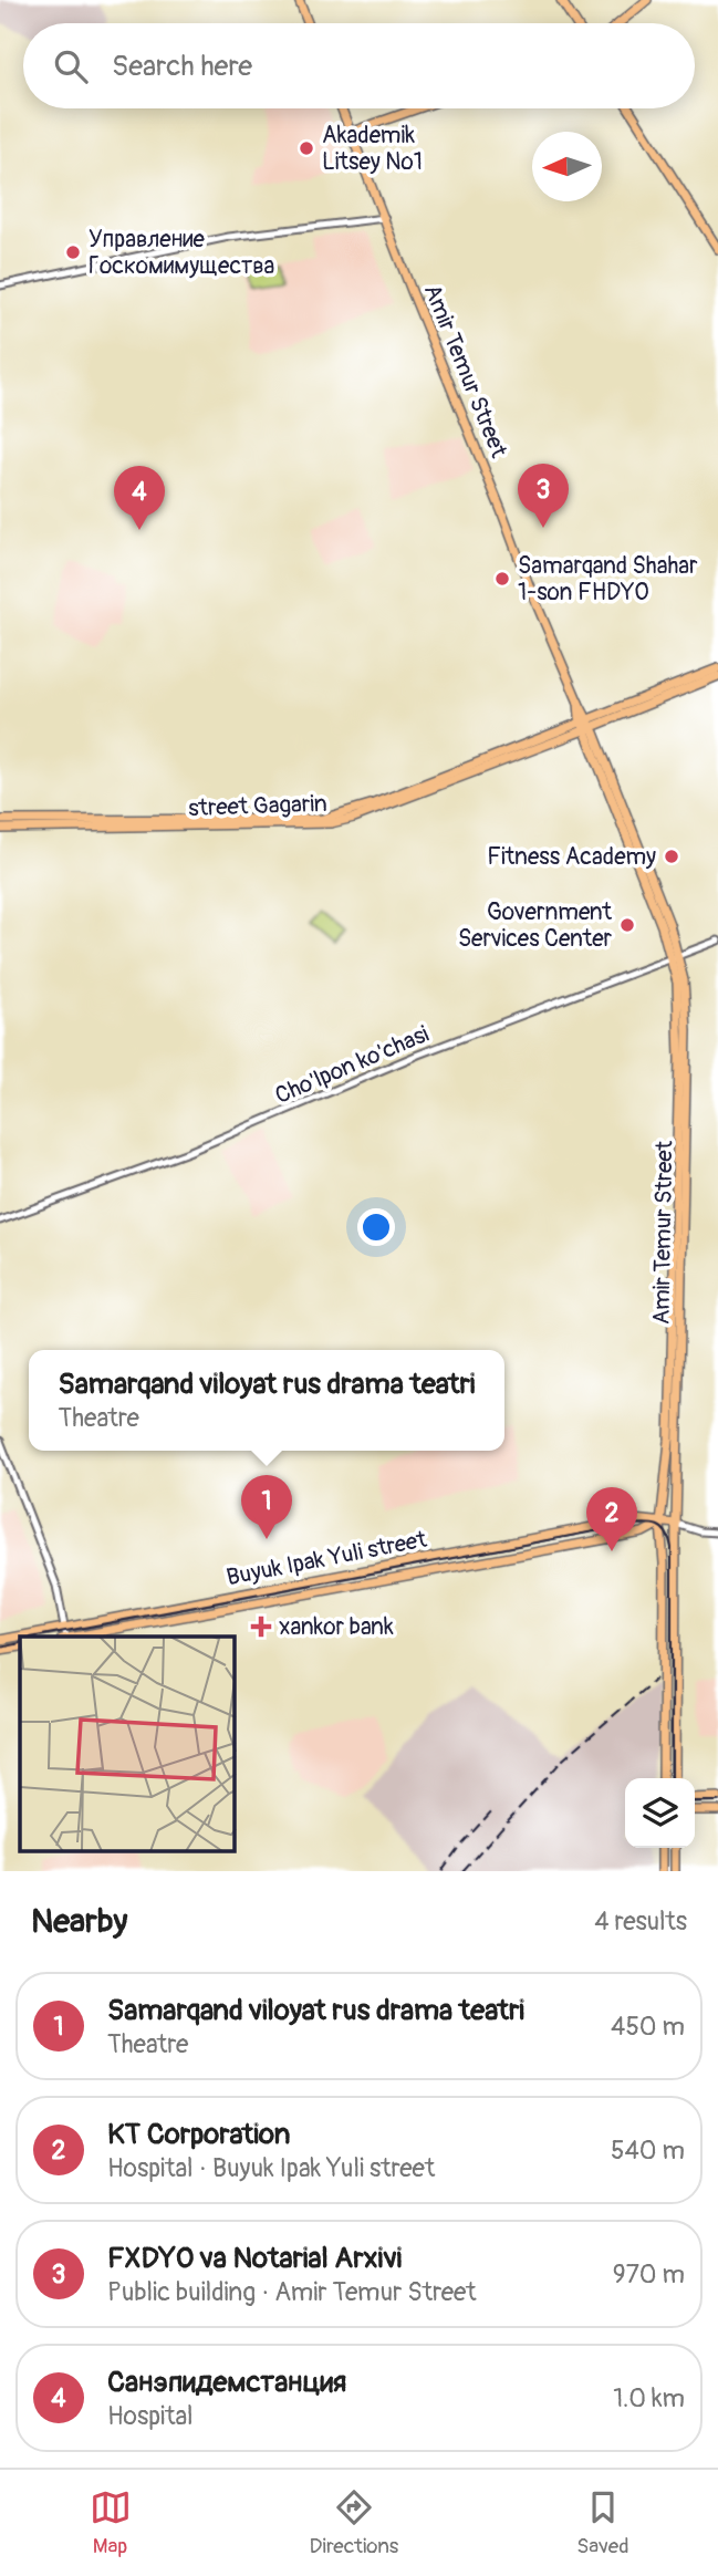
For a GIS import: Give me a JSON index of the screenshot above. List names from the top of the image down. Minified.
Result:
{"streets":{"main road":["Amir Temur Street","street Gagarin","Buyuk Ipak Yuli street"],"street":["Cho'lpon ko'chasi"]},"crossings":[["Amir Temur Street","street Gagarin"],["Amir Temur Street","Cho'lpon ko'chasi"],["Amir Temur Street","Buyuk Ipak Yuli street"]],"places":{"other":["Akademik Litsey №1","Управление Госкомимущества","Samarqand Shahar 1-son FHDYO","Fitness Academy","Government Services Center"],"health":["xankor bank"]},"north":"left","page":{"search":"Search here","pins":["3","4","1","2"],"popup":["Samarqand viloyat rus drama teatri","Theatre"],"heading":["Nearby","4 results"],"list":[{"mark":"1","name":"Samarqand viloyat rus drama teatri","note":"Theatre","value":"450 m"},{"mark":"2","name":"KT Corporation","note":"Hospital · Buyuk Ipak Yuli street","value":"540 m"},{"mark":"3","name":"FXDYO va Notarial Arxivi","note":"Public building · Amir Temur Street","value":"970 m"},{"mark":"4","name":"Санэпидемстанция","note":"Hospital","value":"1.0 km"}],"nav":["Map","Directions","Saved"]}}
